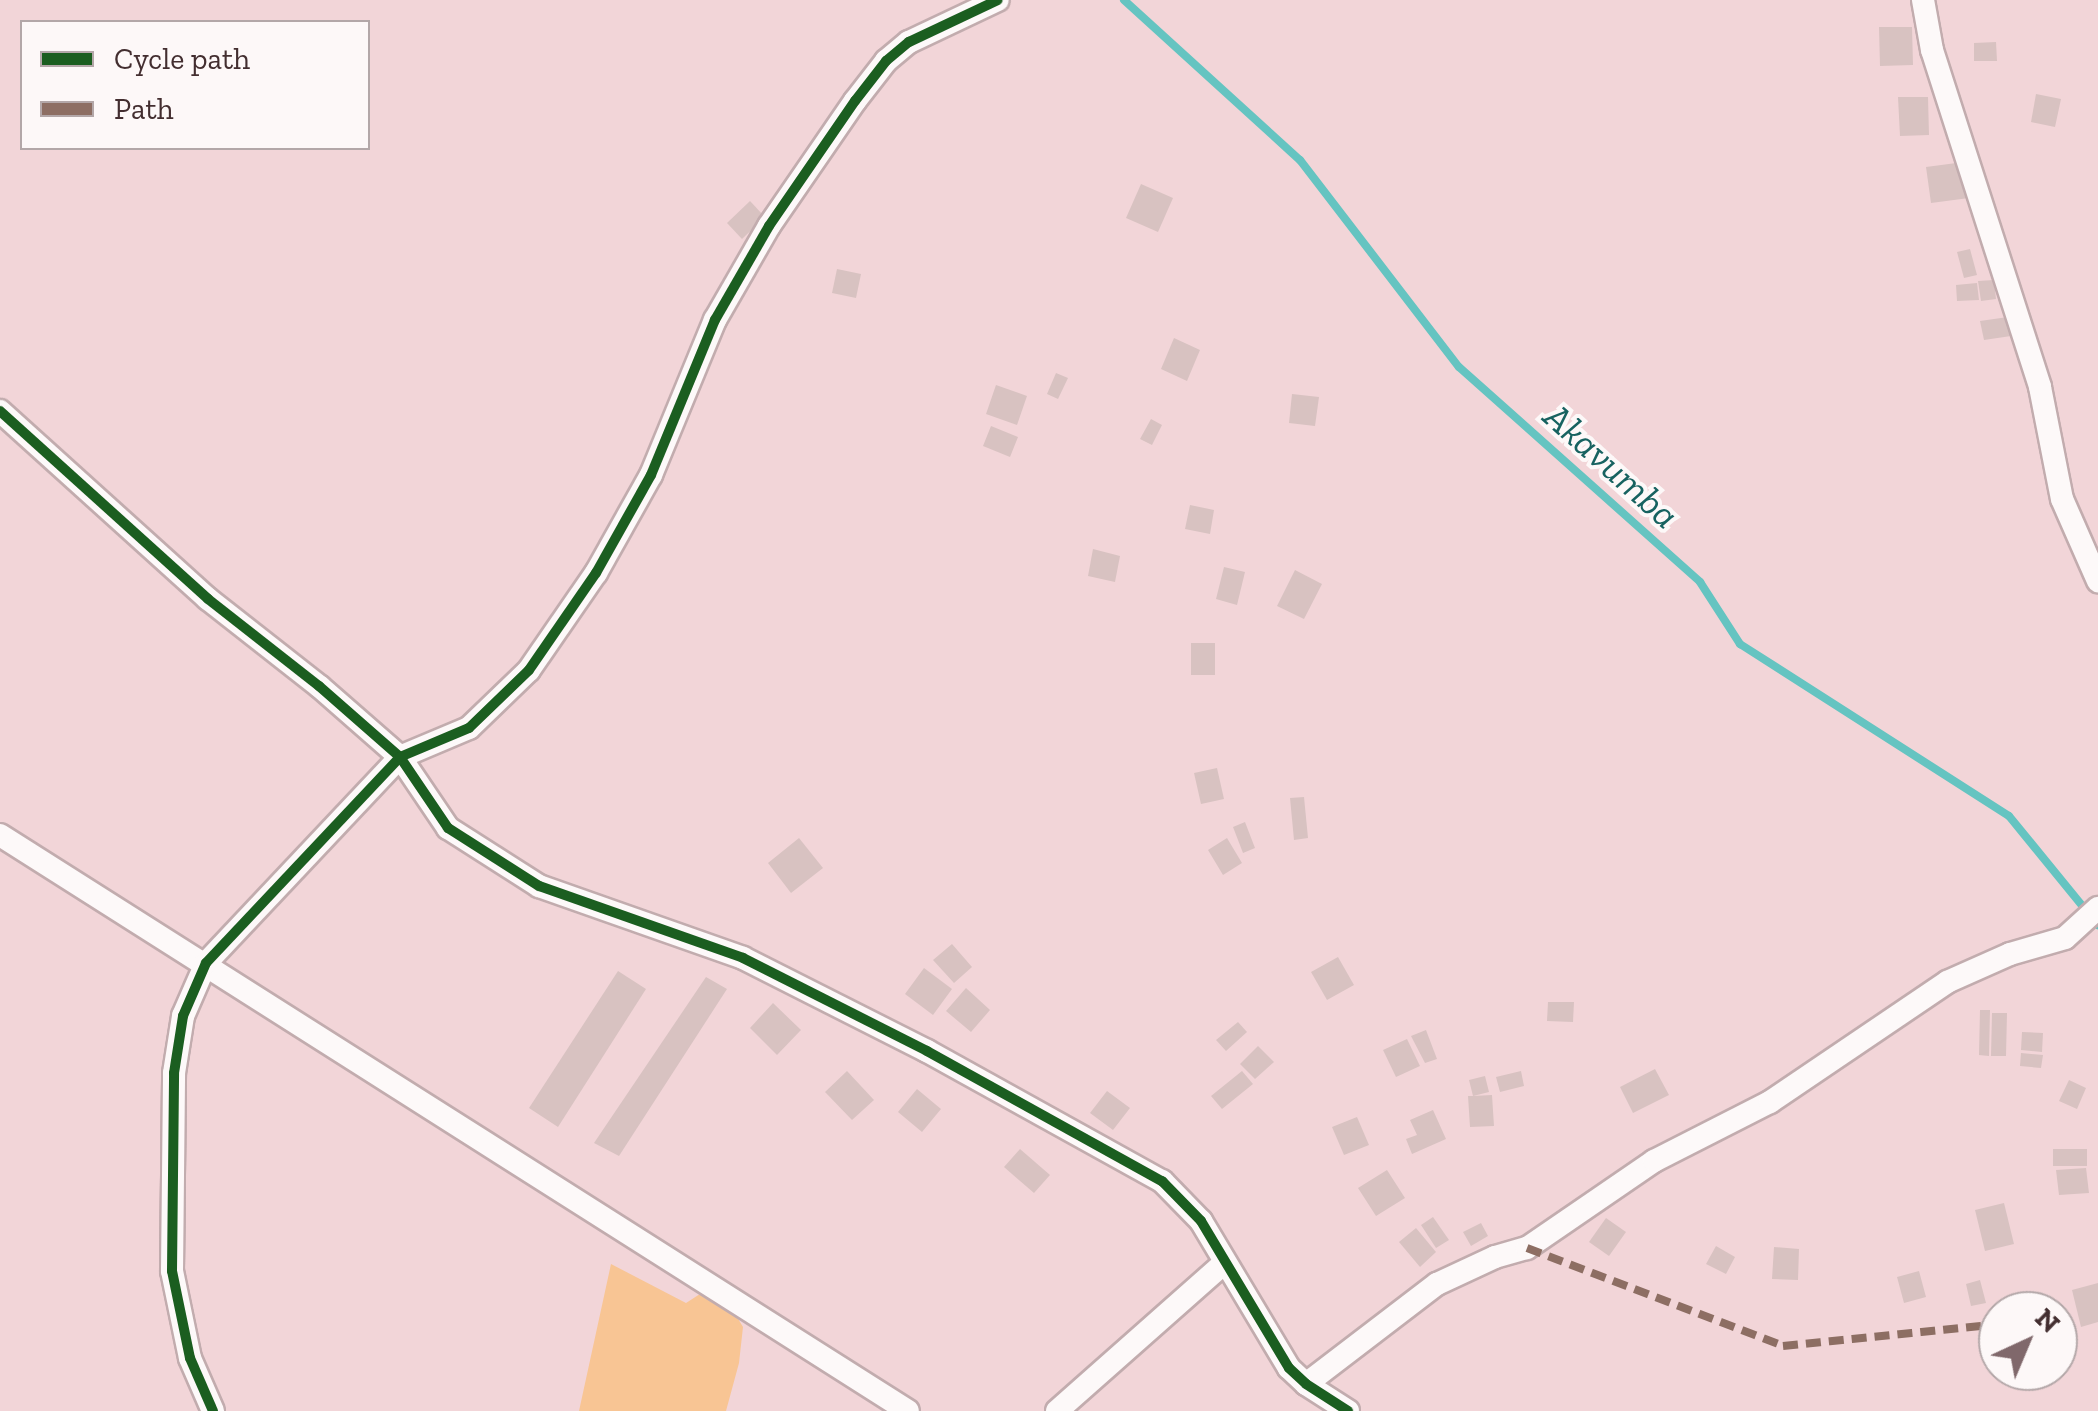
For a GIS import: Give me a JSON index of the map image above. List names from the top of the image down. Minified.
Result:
{"water":["Akavumba"],"legend":["Cycle path","Path"],"north":"top right"}
